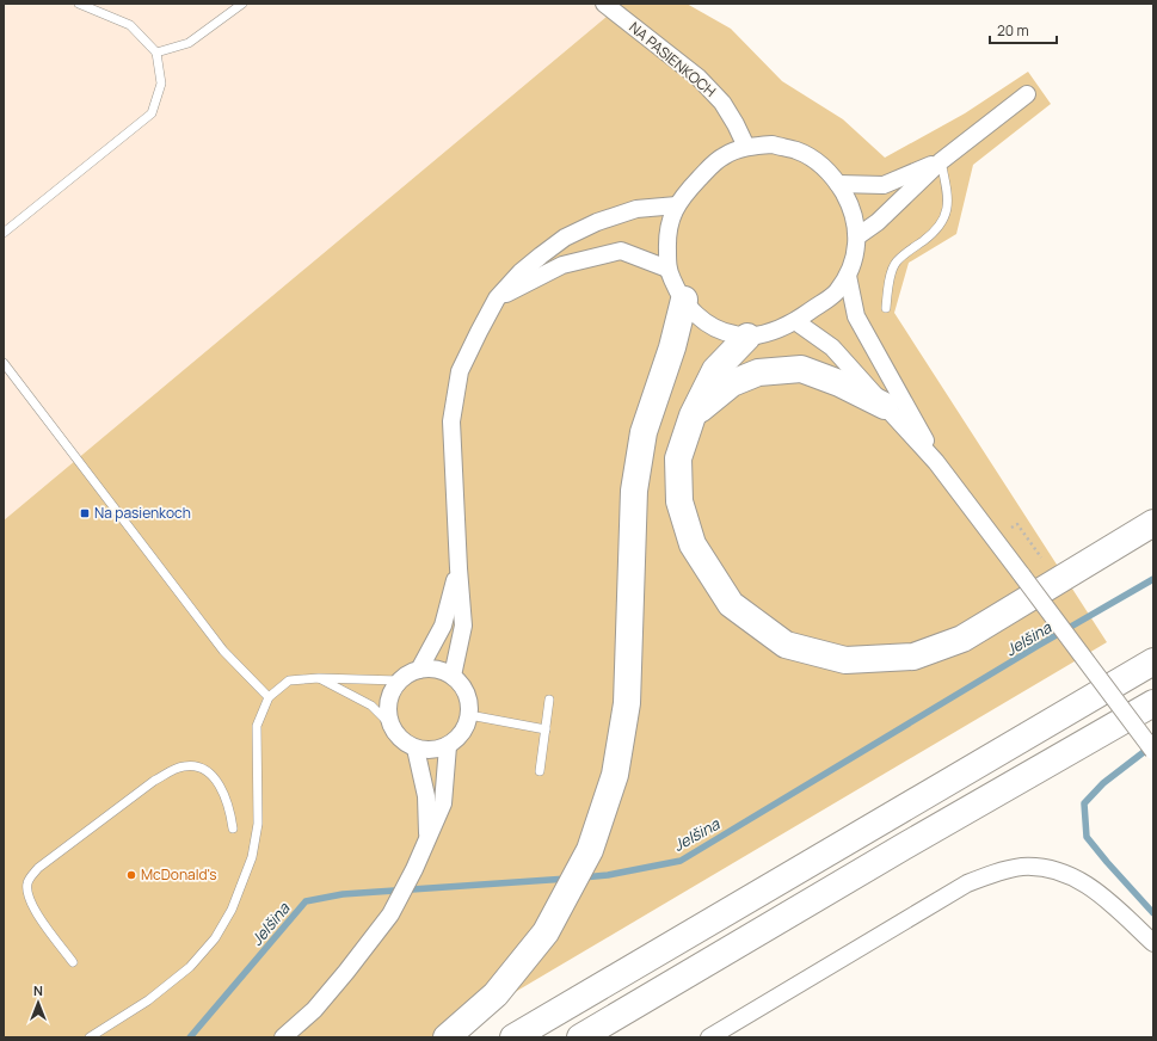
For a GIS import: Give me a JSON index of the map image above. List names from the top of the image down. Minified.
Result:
{"streets":{"street":["NA PASIENKOCH"]},"water":["Jelšina"],"places":{"transit":["Na pasienkoch"],"other":["McDonald's"]},"scale_bar":"20 m","north":"top"}
